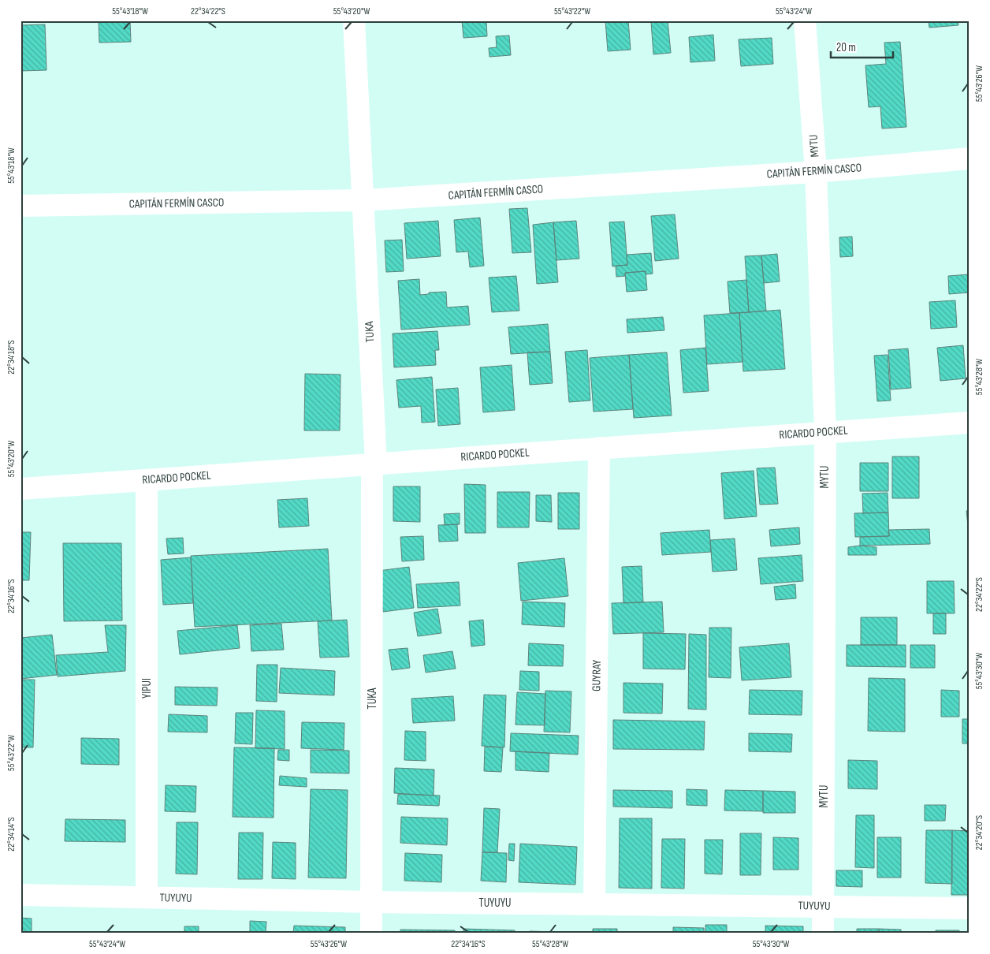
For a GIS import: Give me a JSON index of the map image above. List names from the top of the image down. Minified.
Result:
{"streets":{"street":["MYTU","CAPITÁN FERMÍN CASCO","TUKA","RICARDO POCKEL","GUYRAY","YIPUI","TUYUYU"]},"crossings":[["MYTU","CAPITÁN FERMÍN CASCO"],["MYTU","RICARDO POCKEL"],["MYTU","TUYUYU"],["CAPITÁN FERMÍN CASCO","TUKA"],["TUKA","RICARDO POCKEL"],["TUKA","TUYUYU"],["RICARDO POCKEL","GUYRAY"],["RICARDO POCKEL","YIPUI"],["GUYRAY","TUYUYU"],["YIPUI","TUYUYU"]],"scale_bar":"20 m","coordinates":["55°43'18\"W","22°34'22\"S","55°43'20\"W","55°43'22\"W","55°43'24\"W","55°43'26\"W","22°34'18\"S","55°43'28\"W","22°34'16\"S","55°43'30\"W","22°34'20\"S","22°34'14\"S"]}
